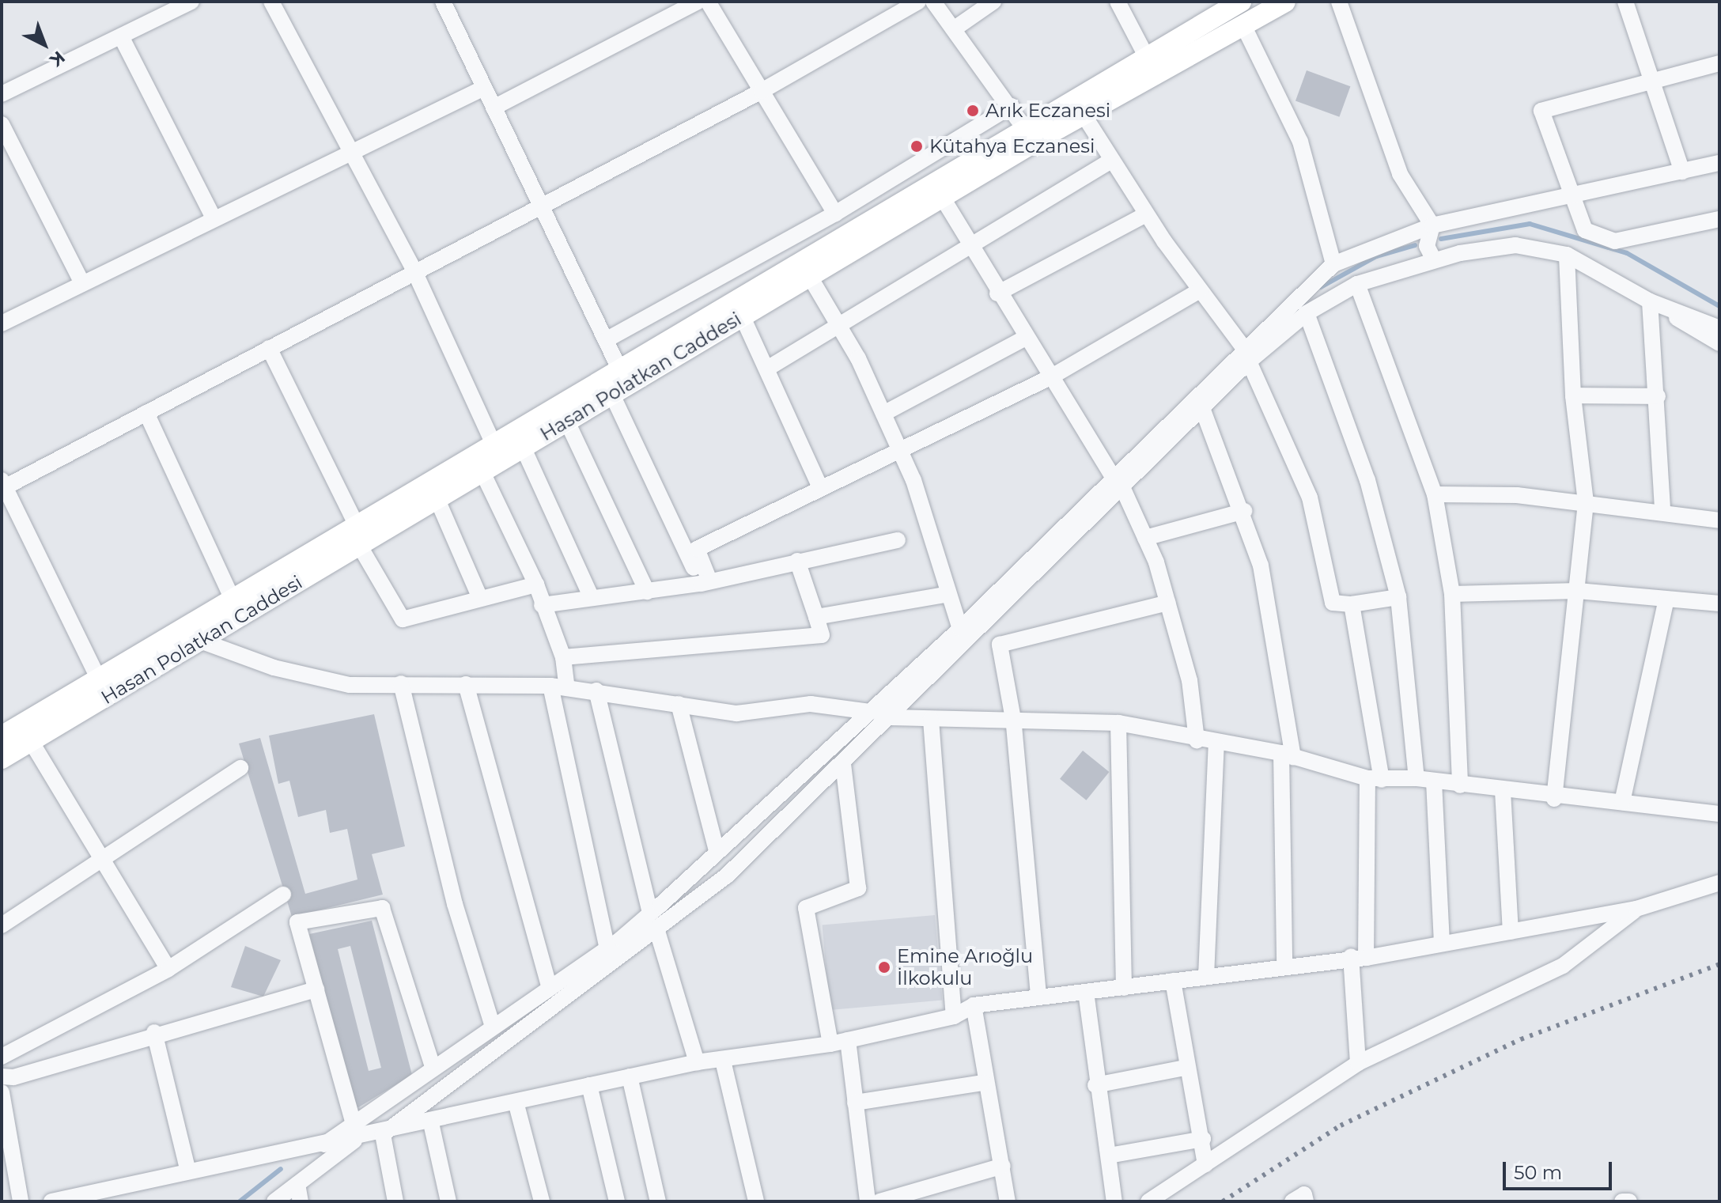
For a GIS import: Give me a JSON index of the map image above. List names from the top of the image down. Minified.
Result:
{"streets":{"main road":["Hasan Polatkan Caddesi"]},"places":["Arık Eczanesi","Kütahya Eczanesi","Emine Arıoğlu İlkokulu"],"scale_bar":"50 m","north":"bottom right"}
